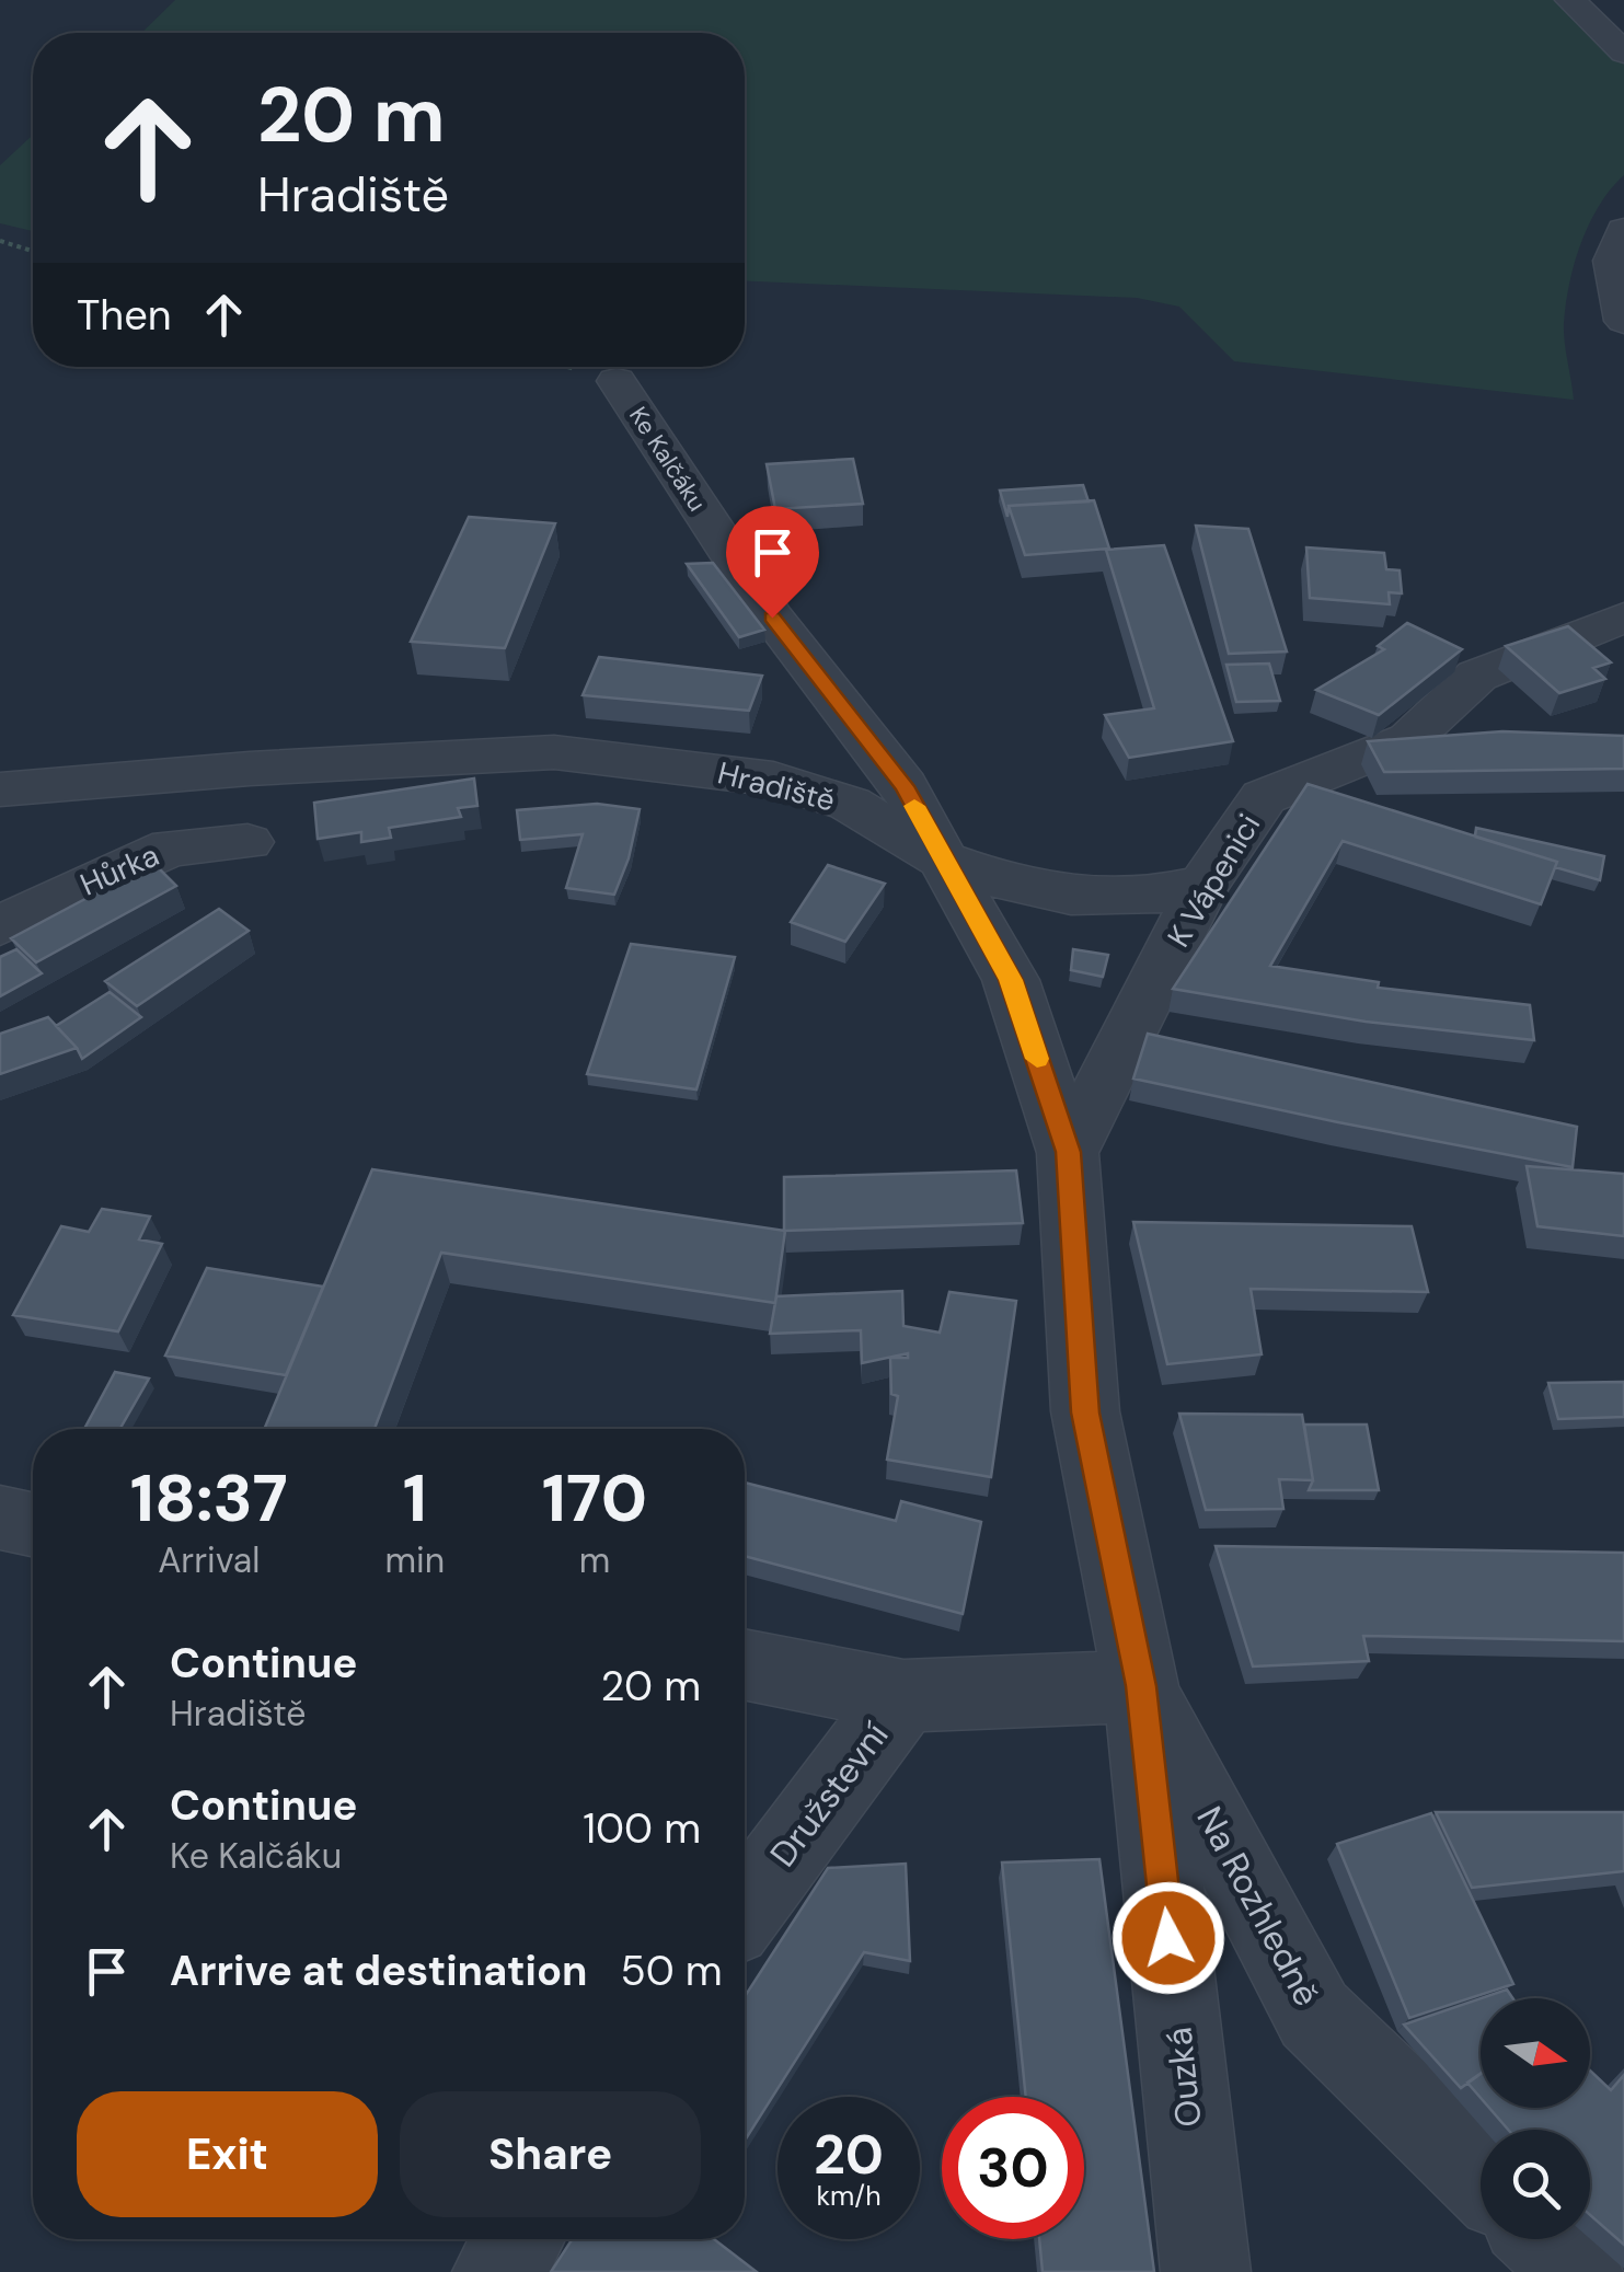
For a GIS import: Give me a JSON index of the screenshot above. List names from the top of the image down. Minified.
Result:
{"streets":{"street":["Ke Kalčáku","Hradiště","Hůrka","K Vápenici","Družstevní","Na Rozhledně","Ouzká"]},"crossings":[["Ke Kalčáku","Hradiště"],["Hradiště","K Vápenici"],["Hradiště","Družstevní"],["Hradiště","Na Rozhledně"],["Hradiště","Ouzká"],["Družstevní","Na Rozhledně"],["Družstevní","Ouzká"],["Na Rozhledně","Ouzká"]],"north":"right","page":{"turn":["20 m","Hradiště"],"then":"Then","eta":["18:37","Arrival","1","min","170","m"],"list":[{"name":"Continue","note":"Hradiště","value":"20 m"},{"name":"Continue","note":"Ke Kalčáku","value":"100 m"},{"name":"Arrive at destination","value":"50 m"}],"buttons":["Exit","Share"],"speed":"20 km/h","limit":"30"}}
